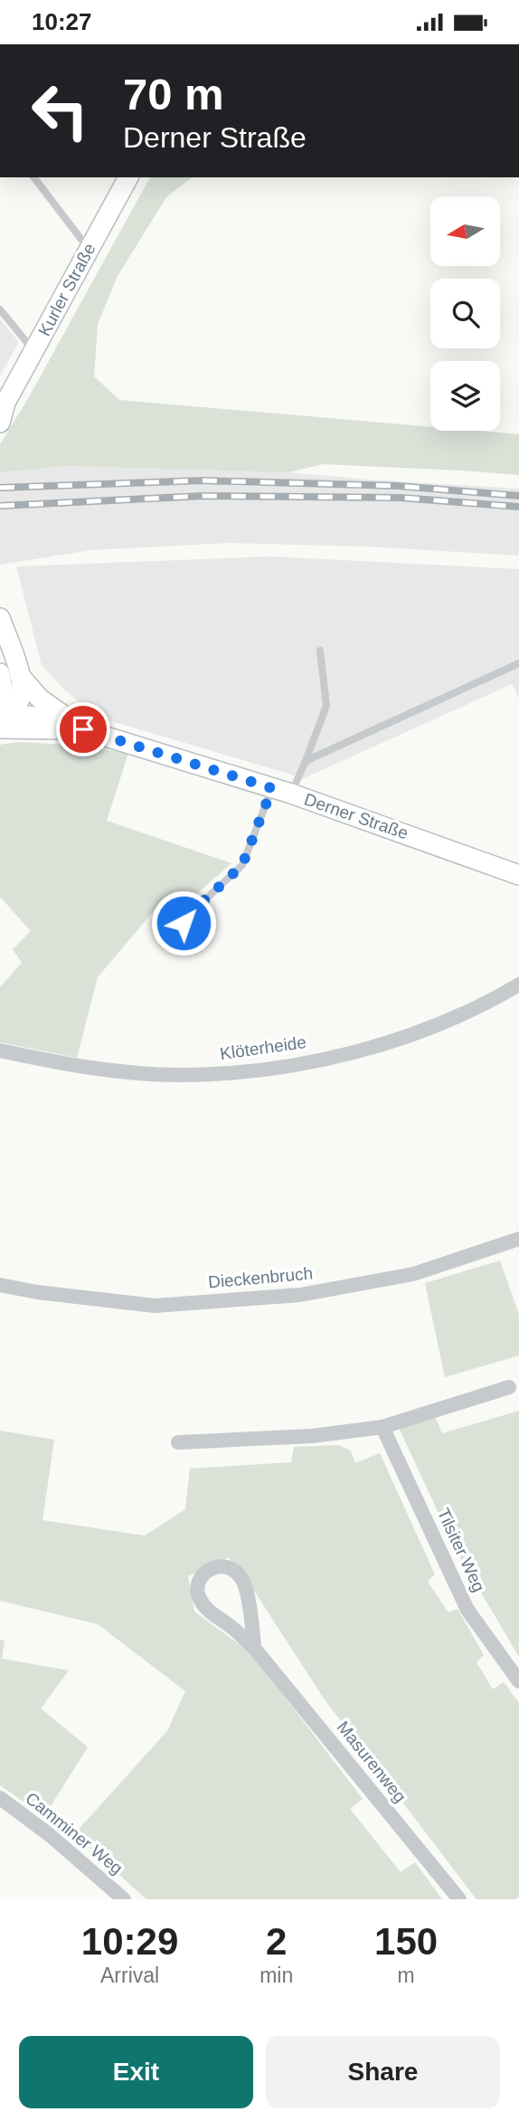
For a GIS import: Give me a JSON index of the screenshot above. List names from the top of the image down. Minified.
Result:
{"streets":{"street":["Kurler Straße","Derner Straße","Klöterheide","Dieckenbruch","Tilsiter Weg","Masurenweg","Camminer Weg"]},"north":"left","page":{"status":"10:27","turn":["70 m","Derner Straße"],"eta":["10:29","Arrival","2","min","150","m"],"buttons":["Exit","Share"]}}
